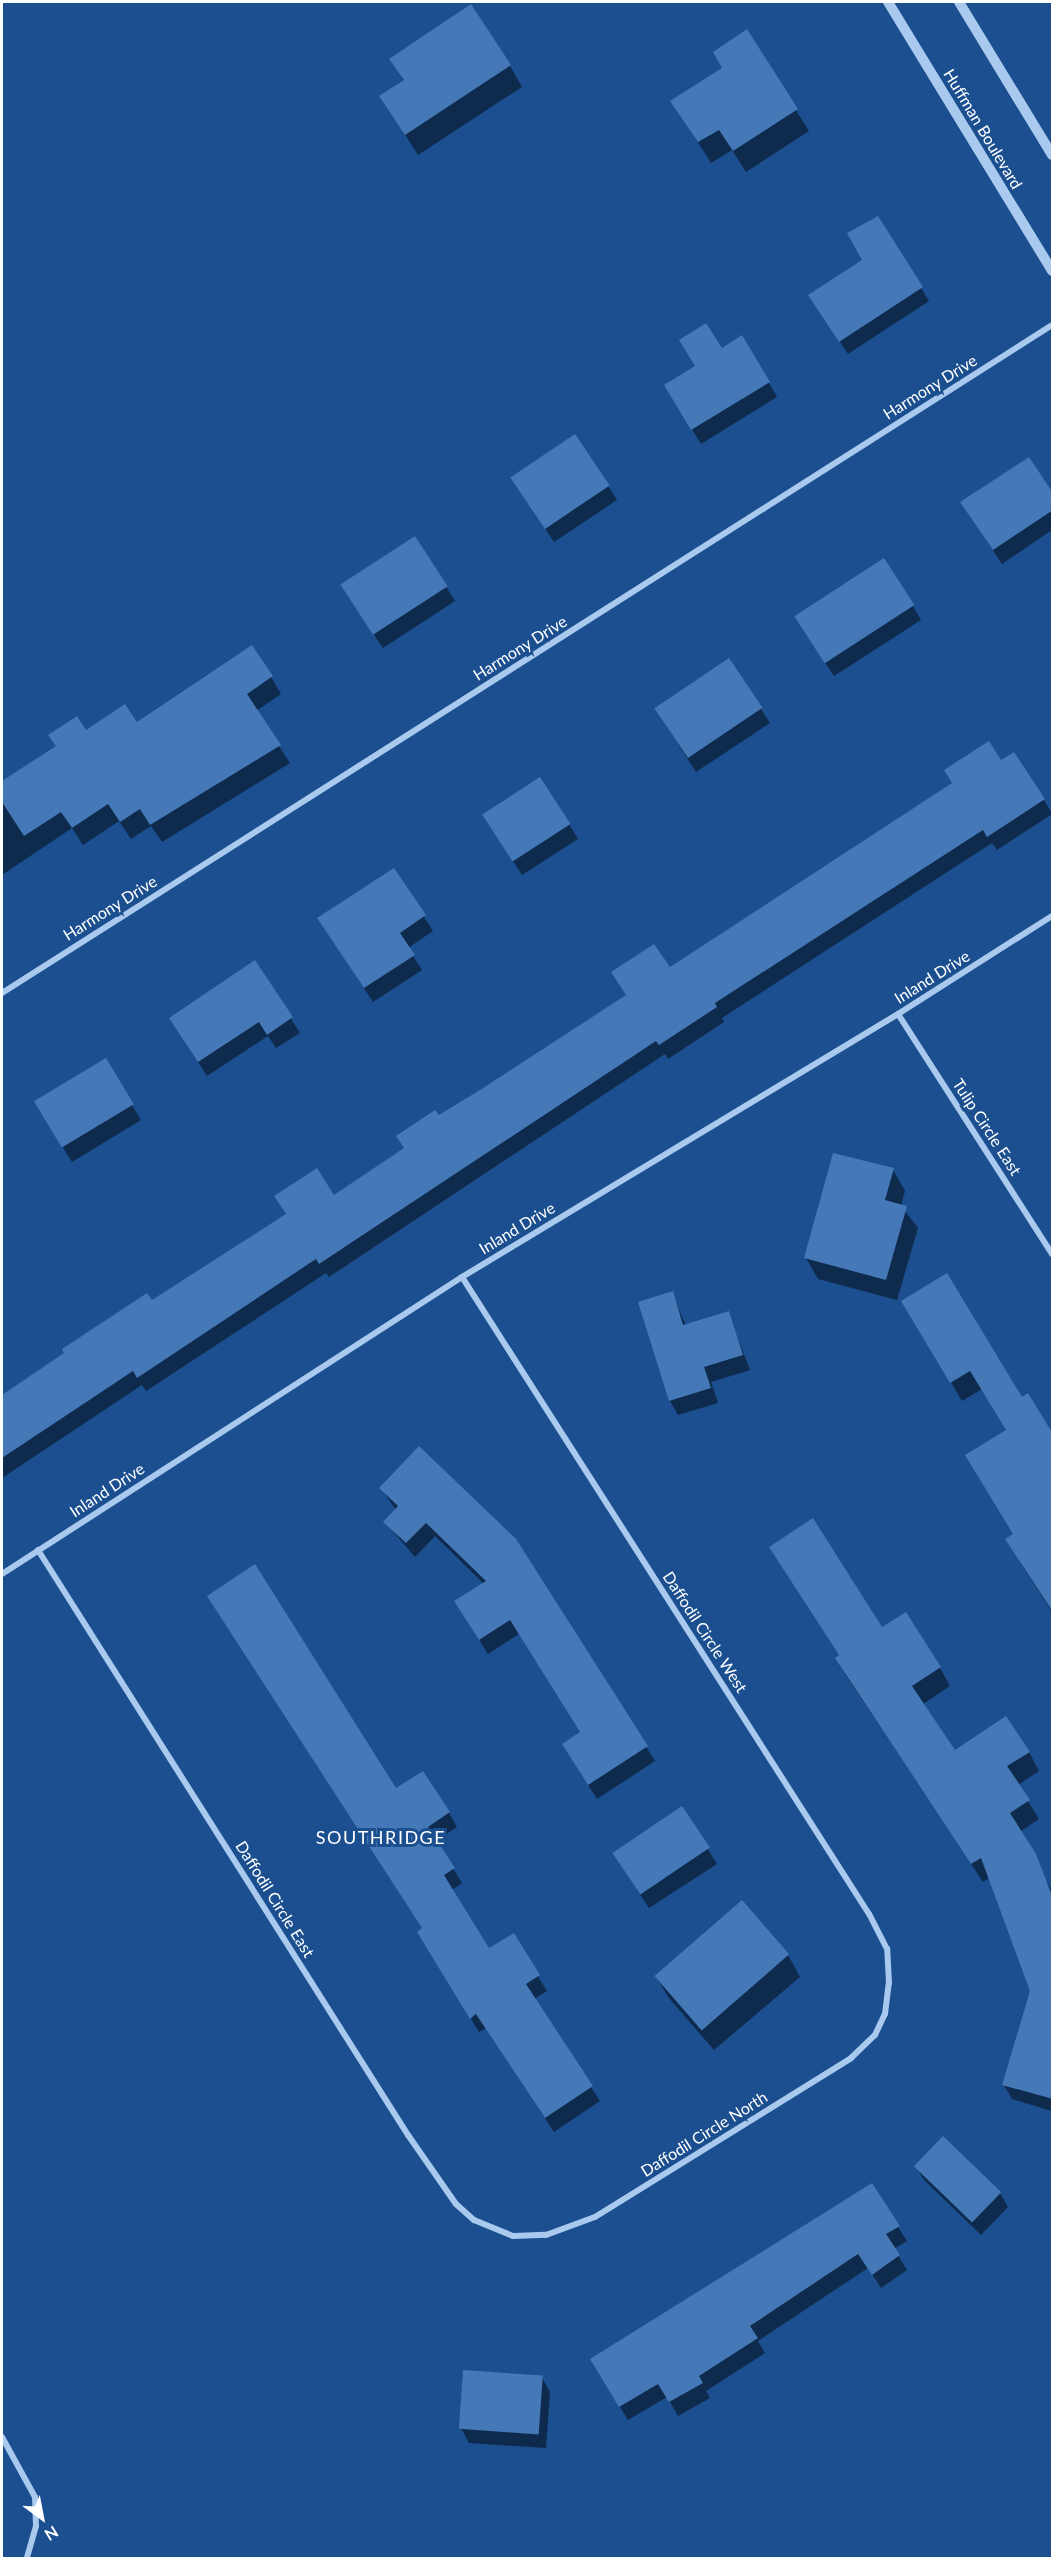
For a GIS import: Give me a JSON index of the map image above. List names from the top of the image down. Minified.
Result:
{"streets":{"street":["Huffman Boulevard","Harmony Drive","Inland Drive","Tulip Circle East","Daffodil Circle West","Daffodil Circle East","Daffodil Circle North"]},"crossings":[["Inland Drive","Tulip Circle East"],["Inland Drive","Daffodil Circle West"],["Inland Drive","Daffodil Circle East"],["Daffodil Circle West","Daffodil Circle North"],["Daffodil Circle East","Daffodil Circle North"]],"districts":["SOUTHRIDGE"],"north":"bottom right"}
